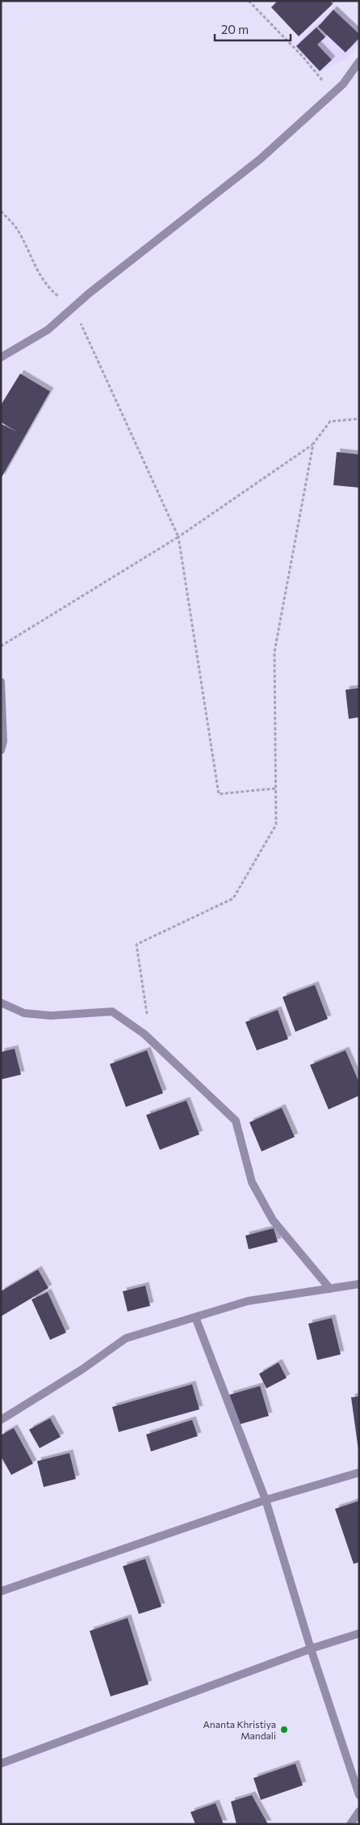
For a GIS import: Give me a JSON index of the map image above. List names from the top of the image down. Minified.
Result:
{"places":["Ananta Khristiya Mandali"],"scale_bar":"20 m"}
